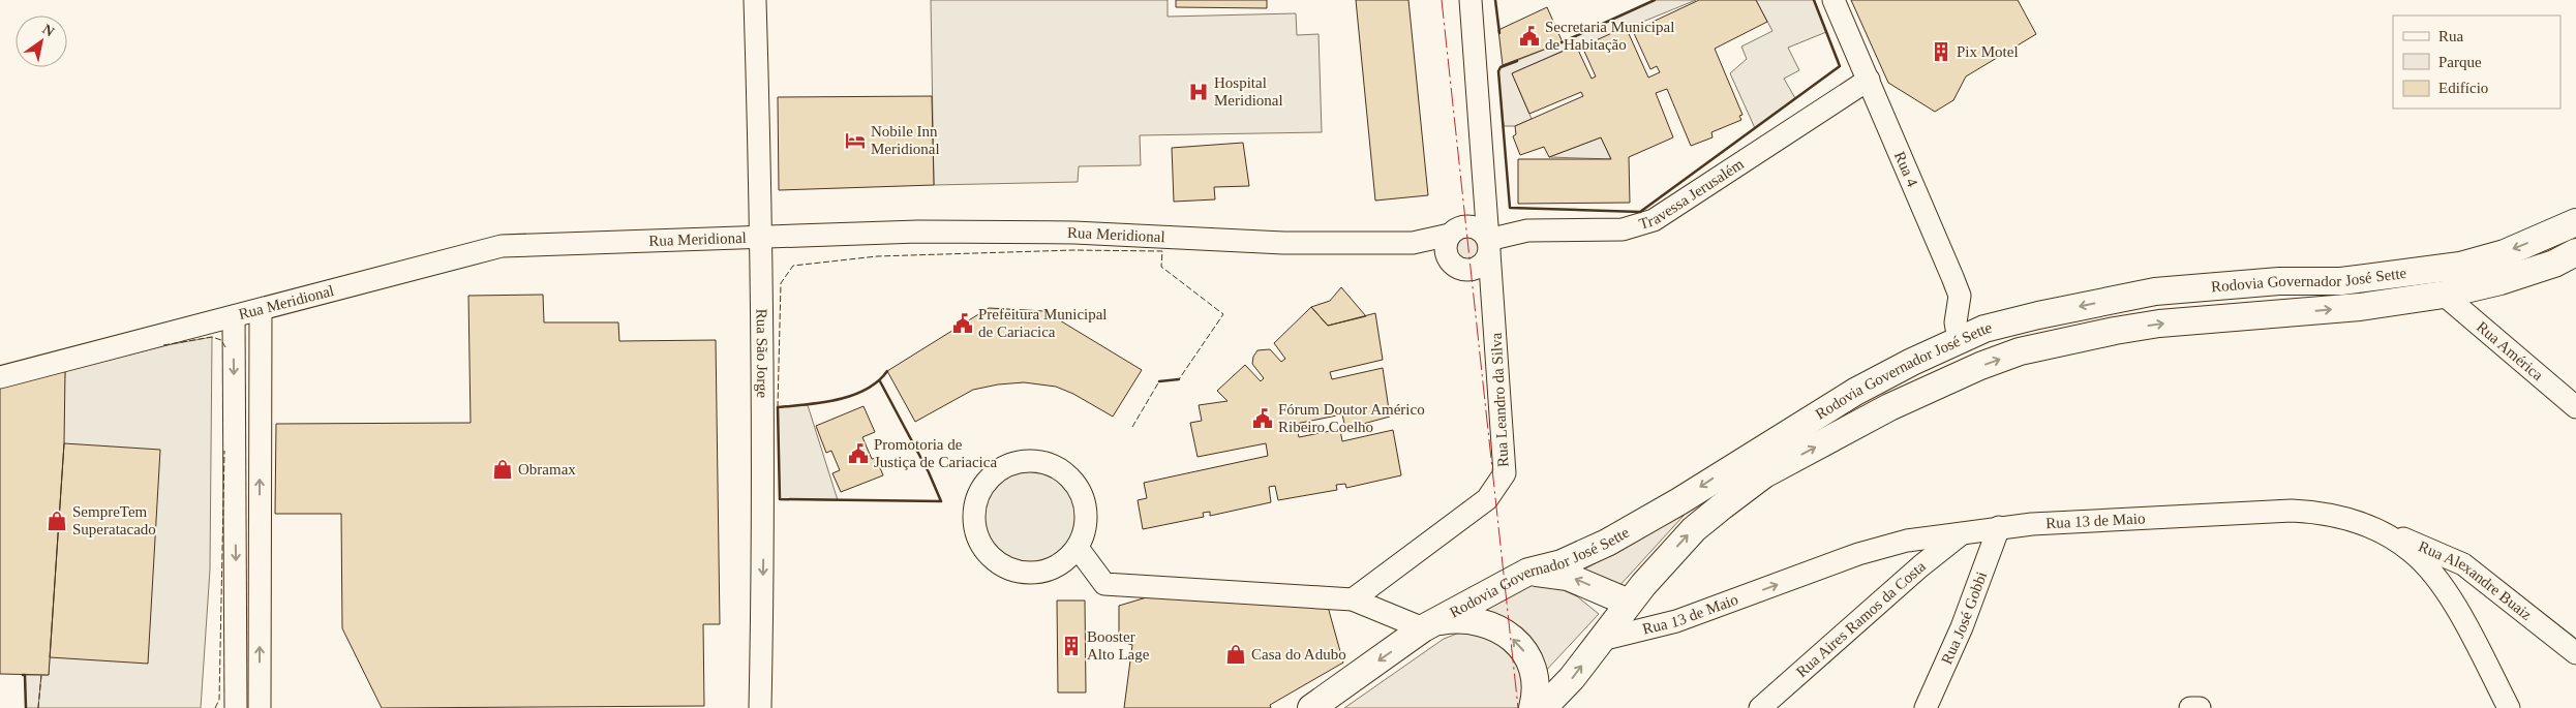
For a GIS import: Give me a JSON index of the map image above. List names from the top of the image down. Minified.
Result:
{"streets":{"main road":["Rodovia Governador José Sette"],"street":["Rua 4","Travessa Jerusalém","Rua Meridional","Rua América","Rua São Jorge","Rua Leandro da Silva","Rua 13 de Maio","Rua Alexandre Buaiz","Rua José Gobbi","Rua Aires Ramos da Costa"]},"crossings":[["Rua 4","Travessa Jerusalém"],["Rua 4","Rodovia Governador José Sette"],["Travessa Jerusalém","Rua Leandro da Silva"],["Rua Meridional","Rua São Jorge"],["Rodovia Governador José Sette","Rua América"],["Rodovia Governador José Sette","Rua 13 de Maio"],["Rua 13 de Maio","Rua Alexandre Buaiz"],["Rua 13 de Maio","Rua José Gobbi"],["Rua 13 de Maio","Rua Aires Ramos da Costa"]],"one_way":["Rua São Jorge","Rua 13 de Maio"],"places":{"public building":["Secretaria Municipal de Habitação","Prefeitura Municipal de Cariacica","Fórum Doutor Américo Ribeiro Coelho","Promotoria de Justiça de Cariacica"],"building":["Pix Motel","Booster Alto Lage"],"hospital":["Hospital Meridional"],"hotel":["Nobile Inn Meridional"],"shop":["Obramax","SempreTem Superatacado","Casa do Adubo"]},"legend":["Rua","Parque","Edifício"],"north":"top right"}
